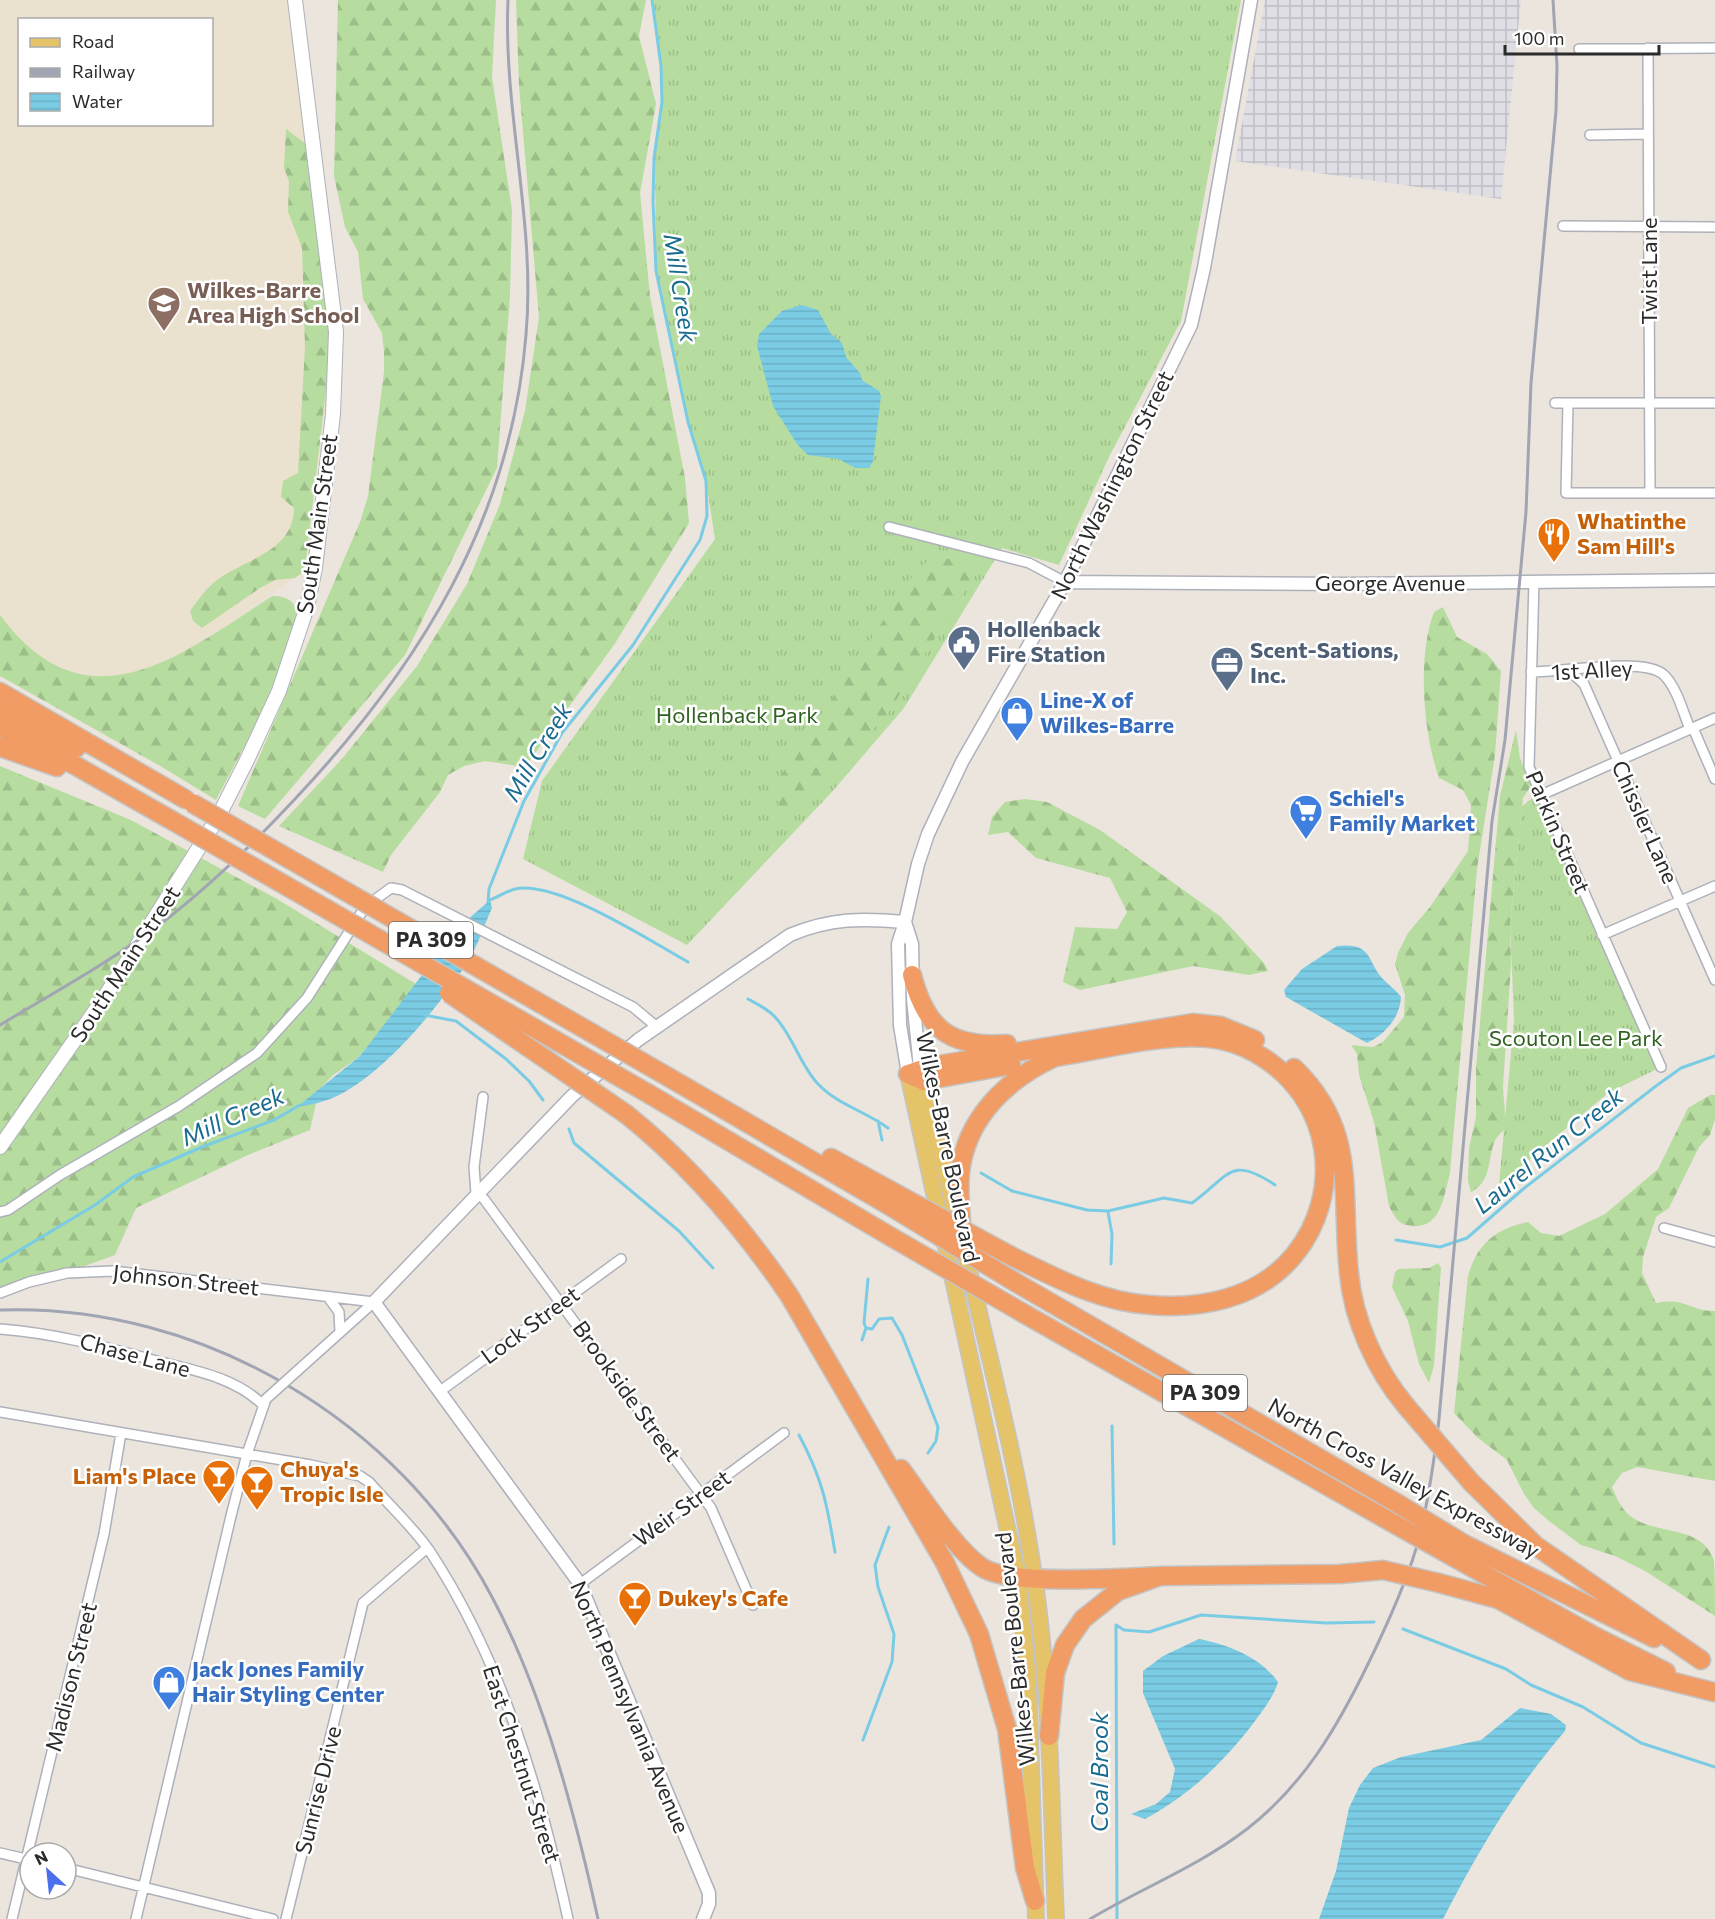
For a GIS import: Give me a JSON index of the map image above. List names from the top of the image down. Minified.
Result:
{"streets":{"highway":["PA 309","North Cross Valley Expressway"],"main road":["South Main Street","Wilkes-Barre Boulevard"],"street":["Twist Lane","North Washington Street","George Avenue","1st Alley","Chissler Lane","Parkin Street","Johnson Street","Lock Street","Chase Lane","Brookside Street","Weir Street","Madison Street","North Pennsylvania Avenue","East Chestnut Street","Sunrise Drive"]},"crossings":[["North Washington Street","George Avenue"],["North Washington Street","Wilkes-Barre Boulevard"],["George Avenue","Parkin Street"],["1st Alley","Chissler Lane"],["1st Alley","Parkin Street"],["PA 309","North Cross Valley Expressway"],["Johnson Street","North Pennsylvania Avenue"],["Lock Street","Brookside Street"],["Lock Street","North Pennsylvania Avenue"],["Brookside Street","Weir Street"],["Weir Street","North Pennsylvania Avenue"],["Madison Street","East Chestnut Street"],["East Chestnut Street","Sunrise Drive"]],"water":["Mill Creek","Laurel Run Creek","Coal Brook"],"parks":["Hollenback Park","Scouton Lee Park"],"places":{"school or university":["Wilkes-Barre Area High School"],"restaurant":["Whatinthe Sam Hill's"],"public building":["Hollenback Fire Station"],"office":["Scent-Sations, Inc."],"shop":["Line-X of Wilkes-Barre","Jack Jones Family Hair Styling Center"],"supermarket":["Schiel's Family Market"],"bar":["Liam's Place","Chuya's Tropic Isle","Dukey's Cafe"]},"legend":["Road","Railway","Water"],"scale_bar":"100 m","north":"top left"}
